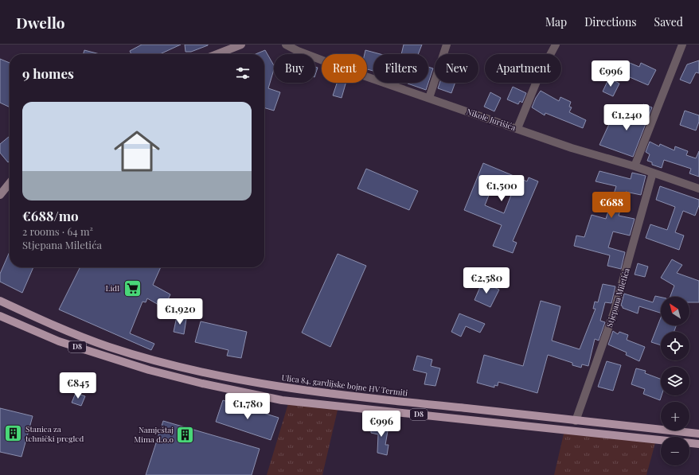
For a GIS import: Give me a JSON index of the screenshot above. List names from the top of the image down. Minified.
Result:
{"streets":{"main road":["D8","Ulica 84. gardijske bojne HV Termiti"],"street":["Nikole Jurišića","Stjepana Miletića"]},"crossings":[["Nikole Jurišića","Stjepana Miletića"],["Stjepana Miletića","Ulica 84. gardijske bojne HV Termiti"]],"places":{"supermarket":["Lidl"],"building":["Stanica za tehnički pregled","Namještaj Mima d.o.o"]},"north":"top left","page":{"header":"Dwello","nav":["Map","Directions","Saved"],"chip":["Buy","Rent","Filters","New","Apartment"],"heading":"9 homes","price":["€996","€1,240","€1,500","€688","€2,580","€1,920","€845","€1,780","€996"],"list":[{"name":"€688/mo","note":"2 rooms · 64 m² · Stjepana Miletića"}],"map_buttons":["+","−"]}}
